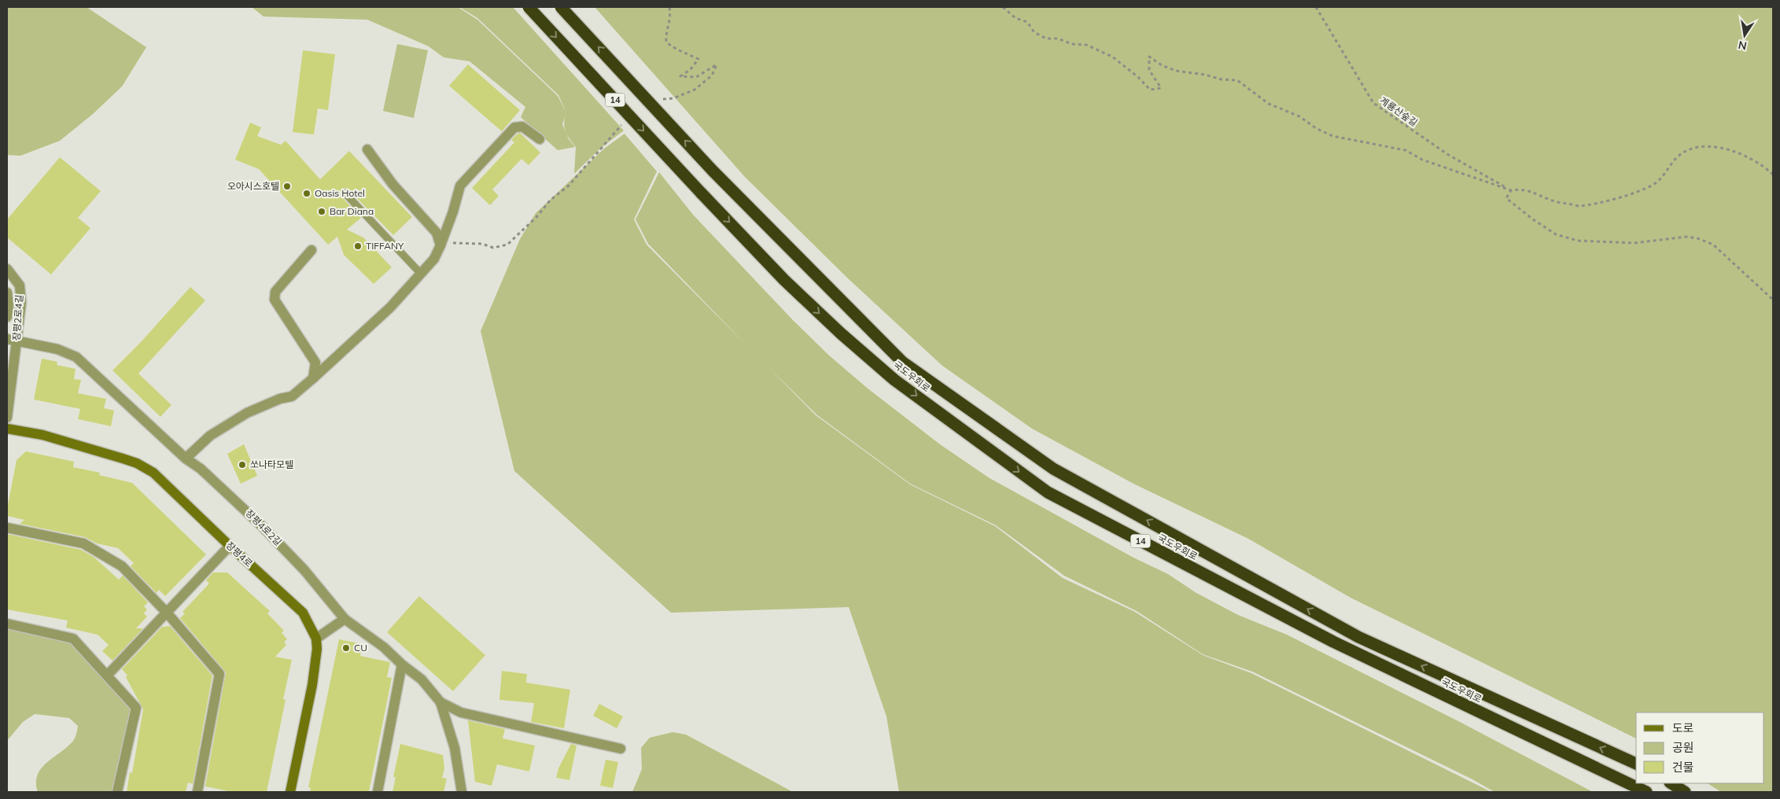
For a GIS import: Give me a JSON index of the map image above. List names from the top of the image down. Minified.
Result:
{"streets":{"highway":["14","국도우회로"],"street":["장평2로4길","장평4로2길","장평4로"],"path":["계룡산숲길"]},"crossings":[["14","국도우회로"],["장평2로4길","장평4로2길"]],"places":["오아시스호텔","Oasis Hotel","Bar Diana","TIFFANY","쏘나타모텔","CU"],"legend":["도로","공원","건물"],"north":"bottom"}
